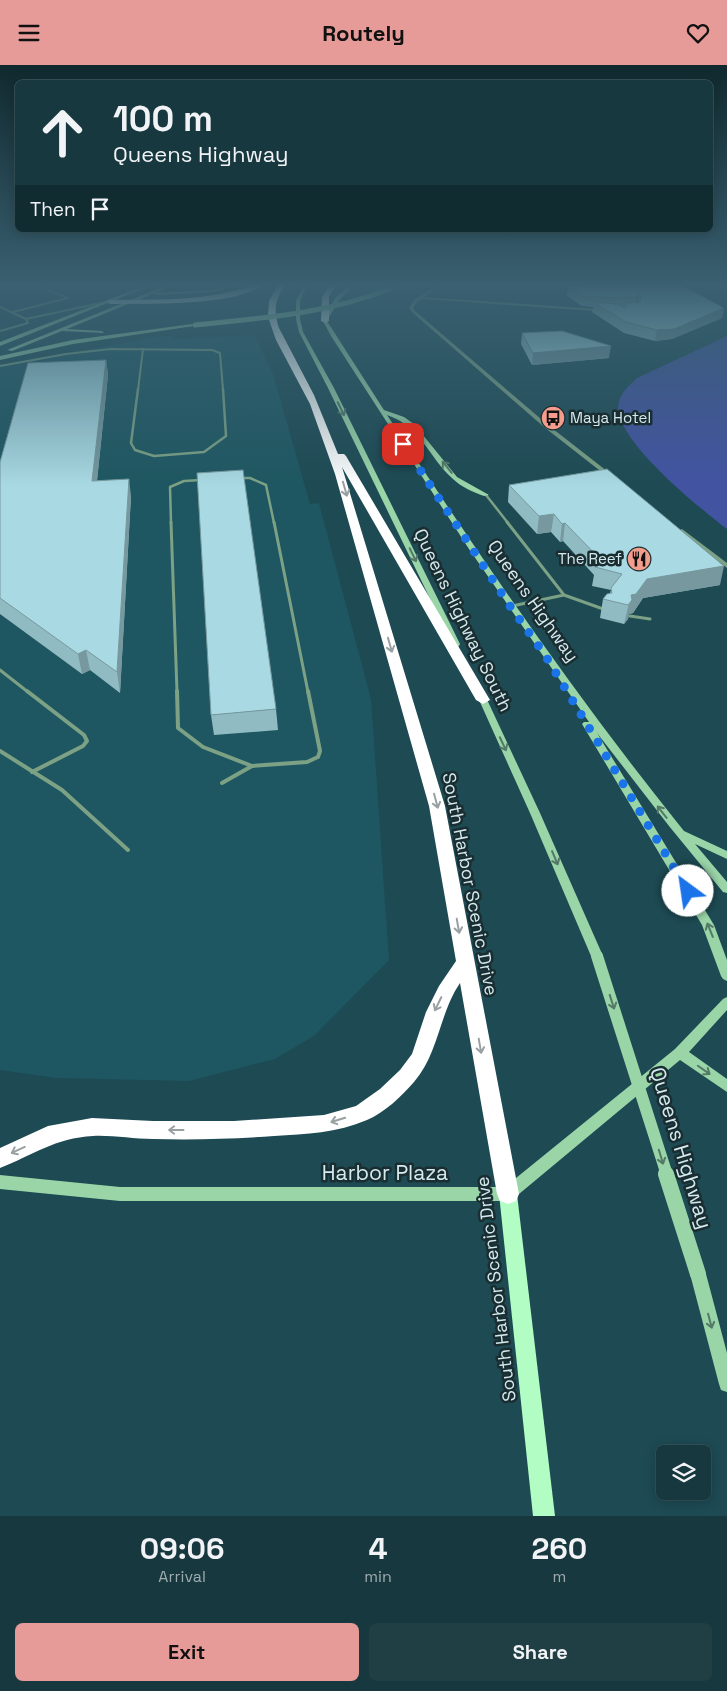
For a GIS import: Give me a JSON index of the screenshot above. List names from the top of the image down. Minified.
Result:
{"streets":{"highway":["South Harbor Scenic Drive"],"main road":["Queens Highway","Queens Highway South","Harbor Plaza"]},"crossings":[["Queens Highway","Queens Highway South"],["South Harbor Scenic Drive","Harbor Plaza"]],"one_way":["Queens Highway South"],"places":{"bus stop":["Maya Hotel"],"restaurant":["The Reef"]},"page":{"header":"Routely","turn":["100 m","Queens Highway"],"then":"Then","eta":["09:06","Arrival","4","min","260","m"],"buttons":["Exit","Share"]}}
